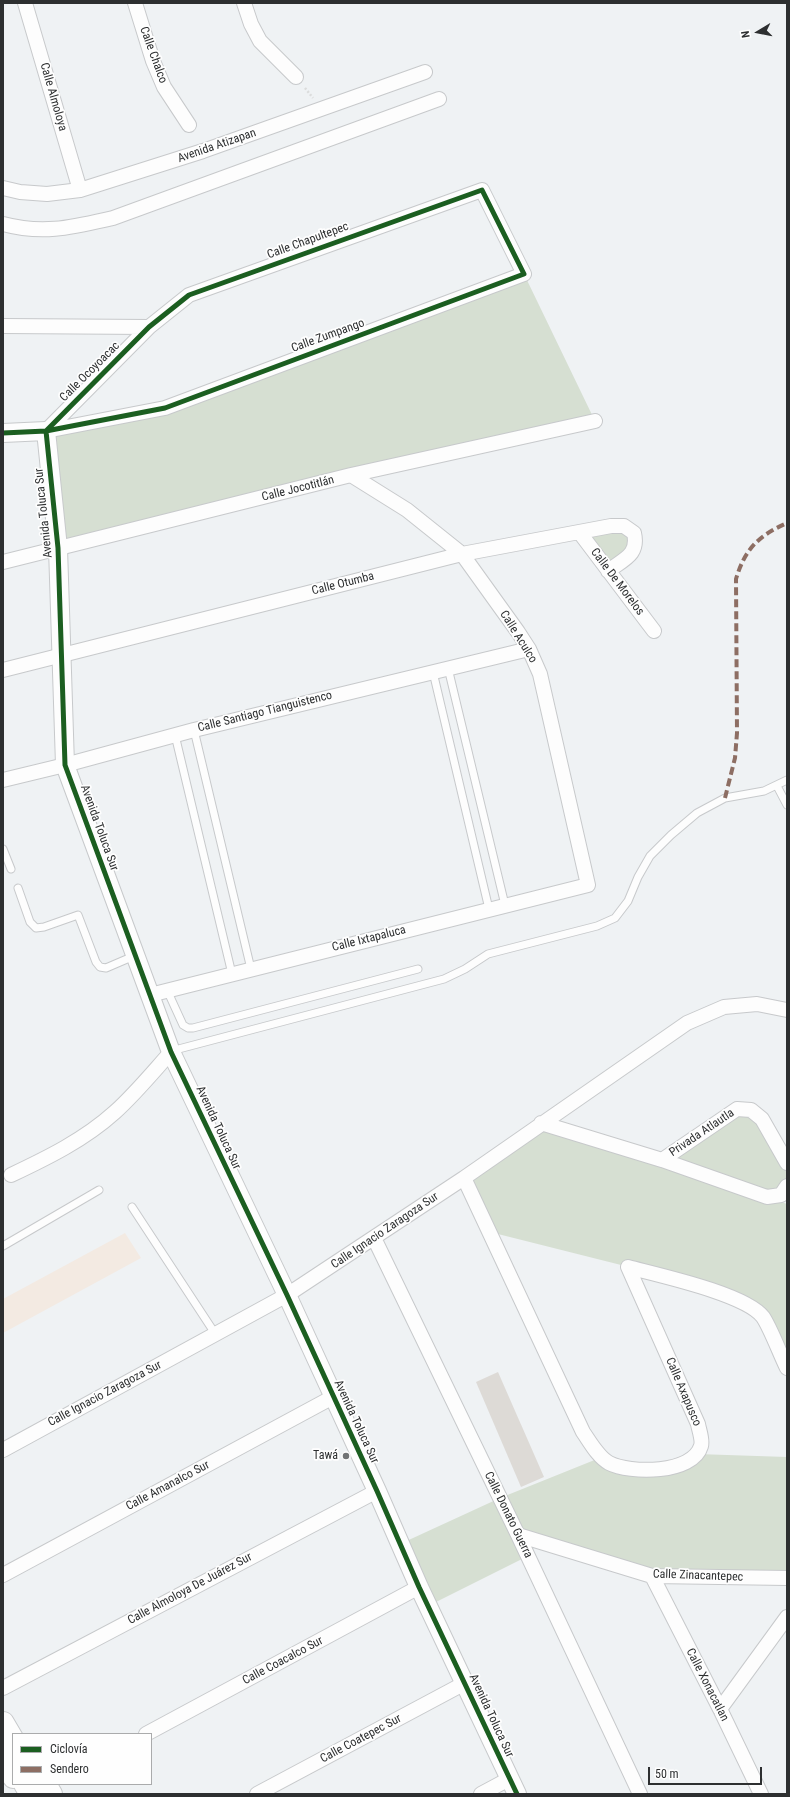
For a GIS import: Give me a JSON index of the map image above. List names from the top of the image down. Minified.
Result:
{"streets":{"street":["Calle Chalco","Calle Almoloya","Avenida Atizapan","Calle Chapultepec","Calle Zumpango","Calle Ocoyoacac","Calle Jocotitlán","Avenida Toluca Sur","Calle De Morelos","Calle Otumba","Calle Aculco","Calle Santiago Tianguistenco","Calle Ixtapaluca","Privada Atlautla","Calle Ignacio Zaragoza Sur","Calle Axapusco","Calle Amanalco Sur","Calle Donato Guerra","Calle Zinacantepec","Calle Almoloya De Juárez Sur","Calle Coacalco Sur","Calle Xonacatlan","Calle Coatepec Sur"]},"crossings":[["Calle Almoloya","Avenida Atizapan"],["Calle Chapultepec","Calle Zumpango"],["Calle Chapultepec","Calle Ocoyoacac"],["Calle Zumpango","Calle Ocoyoacac"],["Calle Zumpango","Avenida Toluca Sur"],["Calle Ocoyoacac","Avenida Toluca Sur"],["Calle Jocotitlán","Avenida Toluca Sur"],["Calle Jocotitlán","Calle Aculco"],["Avenida Toluca Sur","Calle Otumba"],["Avenida Toluca Sur","Calle Santiago Tianguistenco"],["Avenida Toluca Sur","Calle Ixtapaluca"],["Avenida Toluca Sur","Calle Ignacio Zaragoza Sur"],["Avenida Toluca Sur","Calle Amanalco Sur"],["Avenida Toluca Sur","Calle Almoloya De Juárez Sur"],["Avenida Toluca Sur","Calle Coacalco Sur"],["Avenida Toluca Sur","Calle Coatepec Sur"],["Calle De Morelos","Calle Otumba"],["Calle Otumba","Calle Aculco"],["Calle Aculco","Calle Santiago Tianguistenco"],["Calle Aculco","Calle Ixtapaluca"],["Privada Atlautla","Calle Ignacio Zaragoza Sur"],["Calle Ignacio Zaragoza Sur","Calle Axapusco"],["Calle Ignacio Zaragoza Sur","Calle Donato Guerra"],["Calle Donato Guerra","Calle Zinacantepec"],["Calle Zinacantepec","Calle Xonacatlan"]],"places":["Tawá"],"legend":["Ciclovía","Sendero"],"scale_bar":"50 m","north":"left"}
